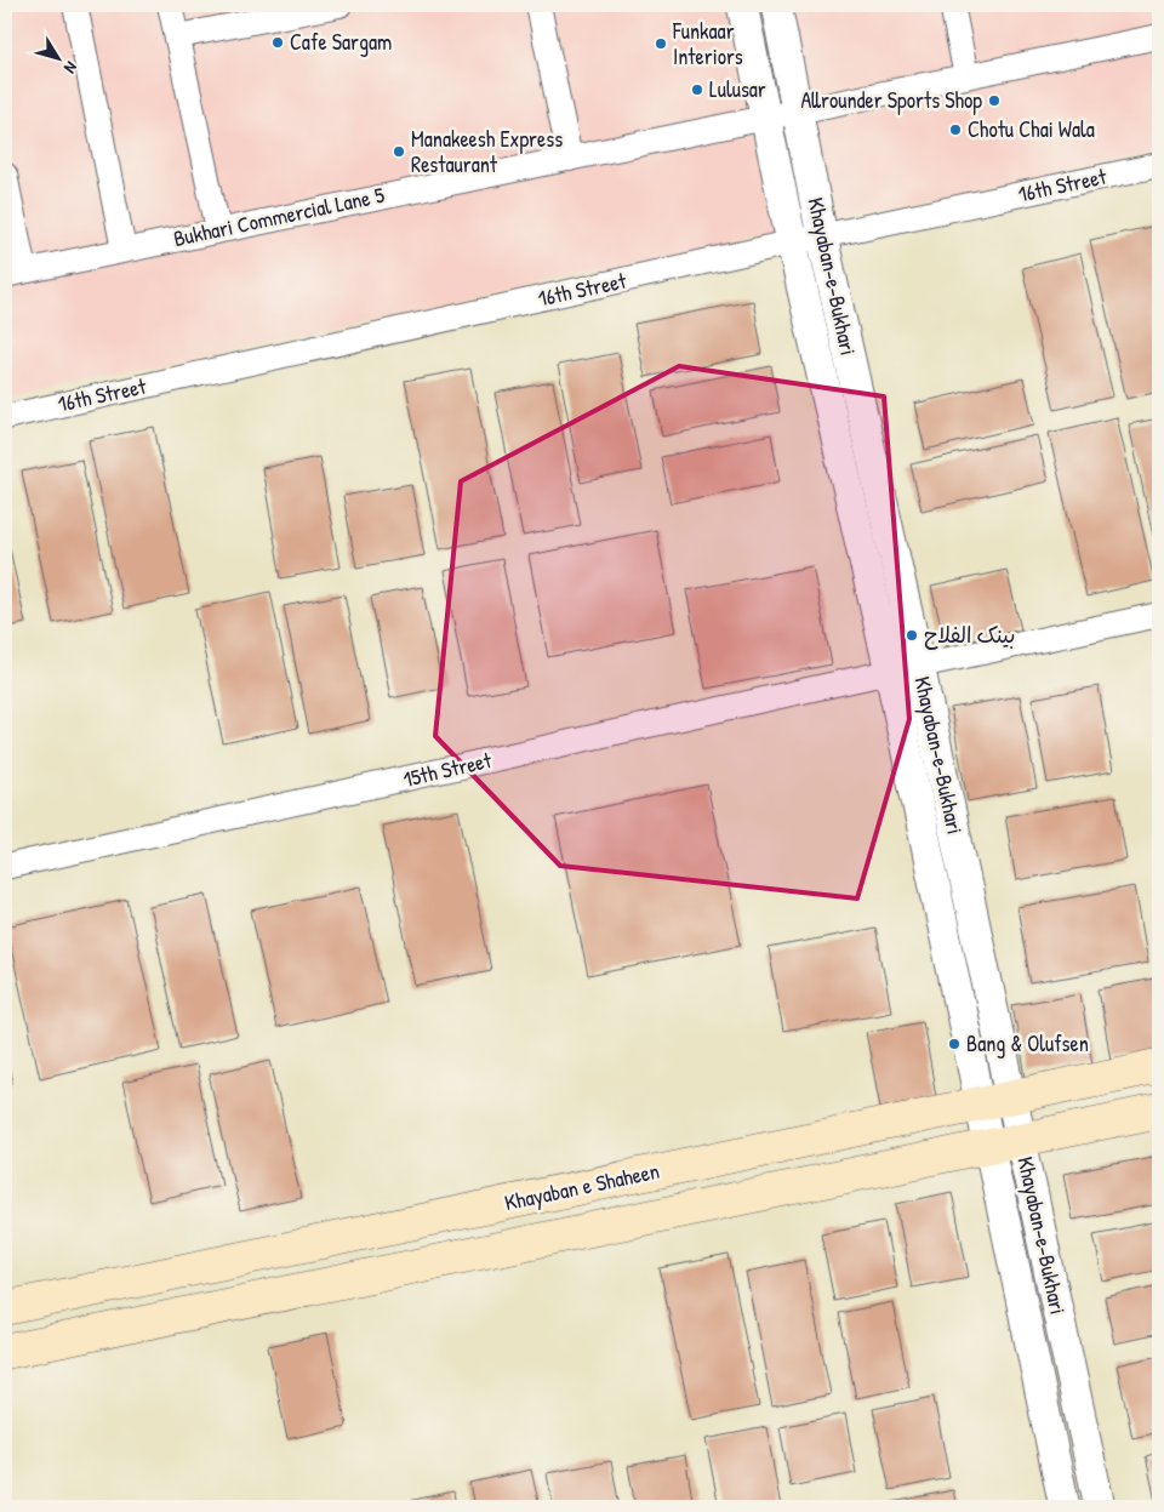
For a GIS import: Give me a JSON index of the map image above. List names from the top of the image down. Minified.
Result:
{"streets":{"main road":["Khayaban e Shaheen"],"street":["16th Street","Bukhari Commercial Lane 5","Khayaban-e-Bukhari","15th Street"]},"crossings":[["16th Street","Khayaban-e-Bukhari"],["Bukhari Commercial Lane 5","Khayaban-e-Bukhari"],["Khayaban-e-Bukhari","15th Street"],["Khayaban-e-Bukhari","Khayaban e Shaheen"]],"places":["Cafe Sargam","Funkaar Interiors","Lulusar","Allrounder Sports Shop","Chotu Chai Wala","Manakeesh Express Restaurant","بینک الفلاح","Bang & Olufsen"],"north":"bottom right"}
